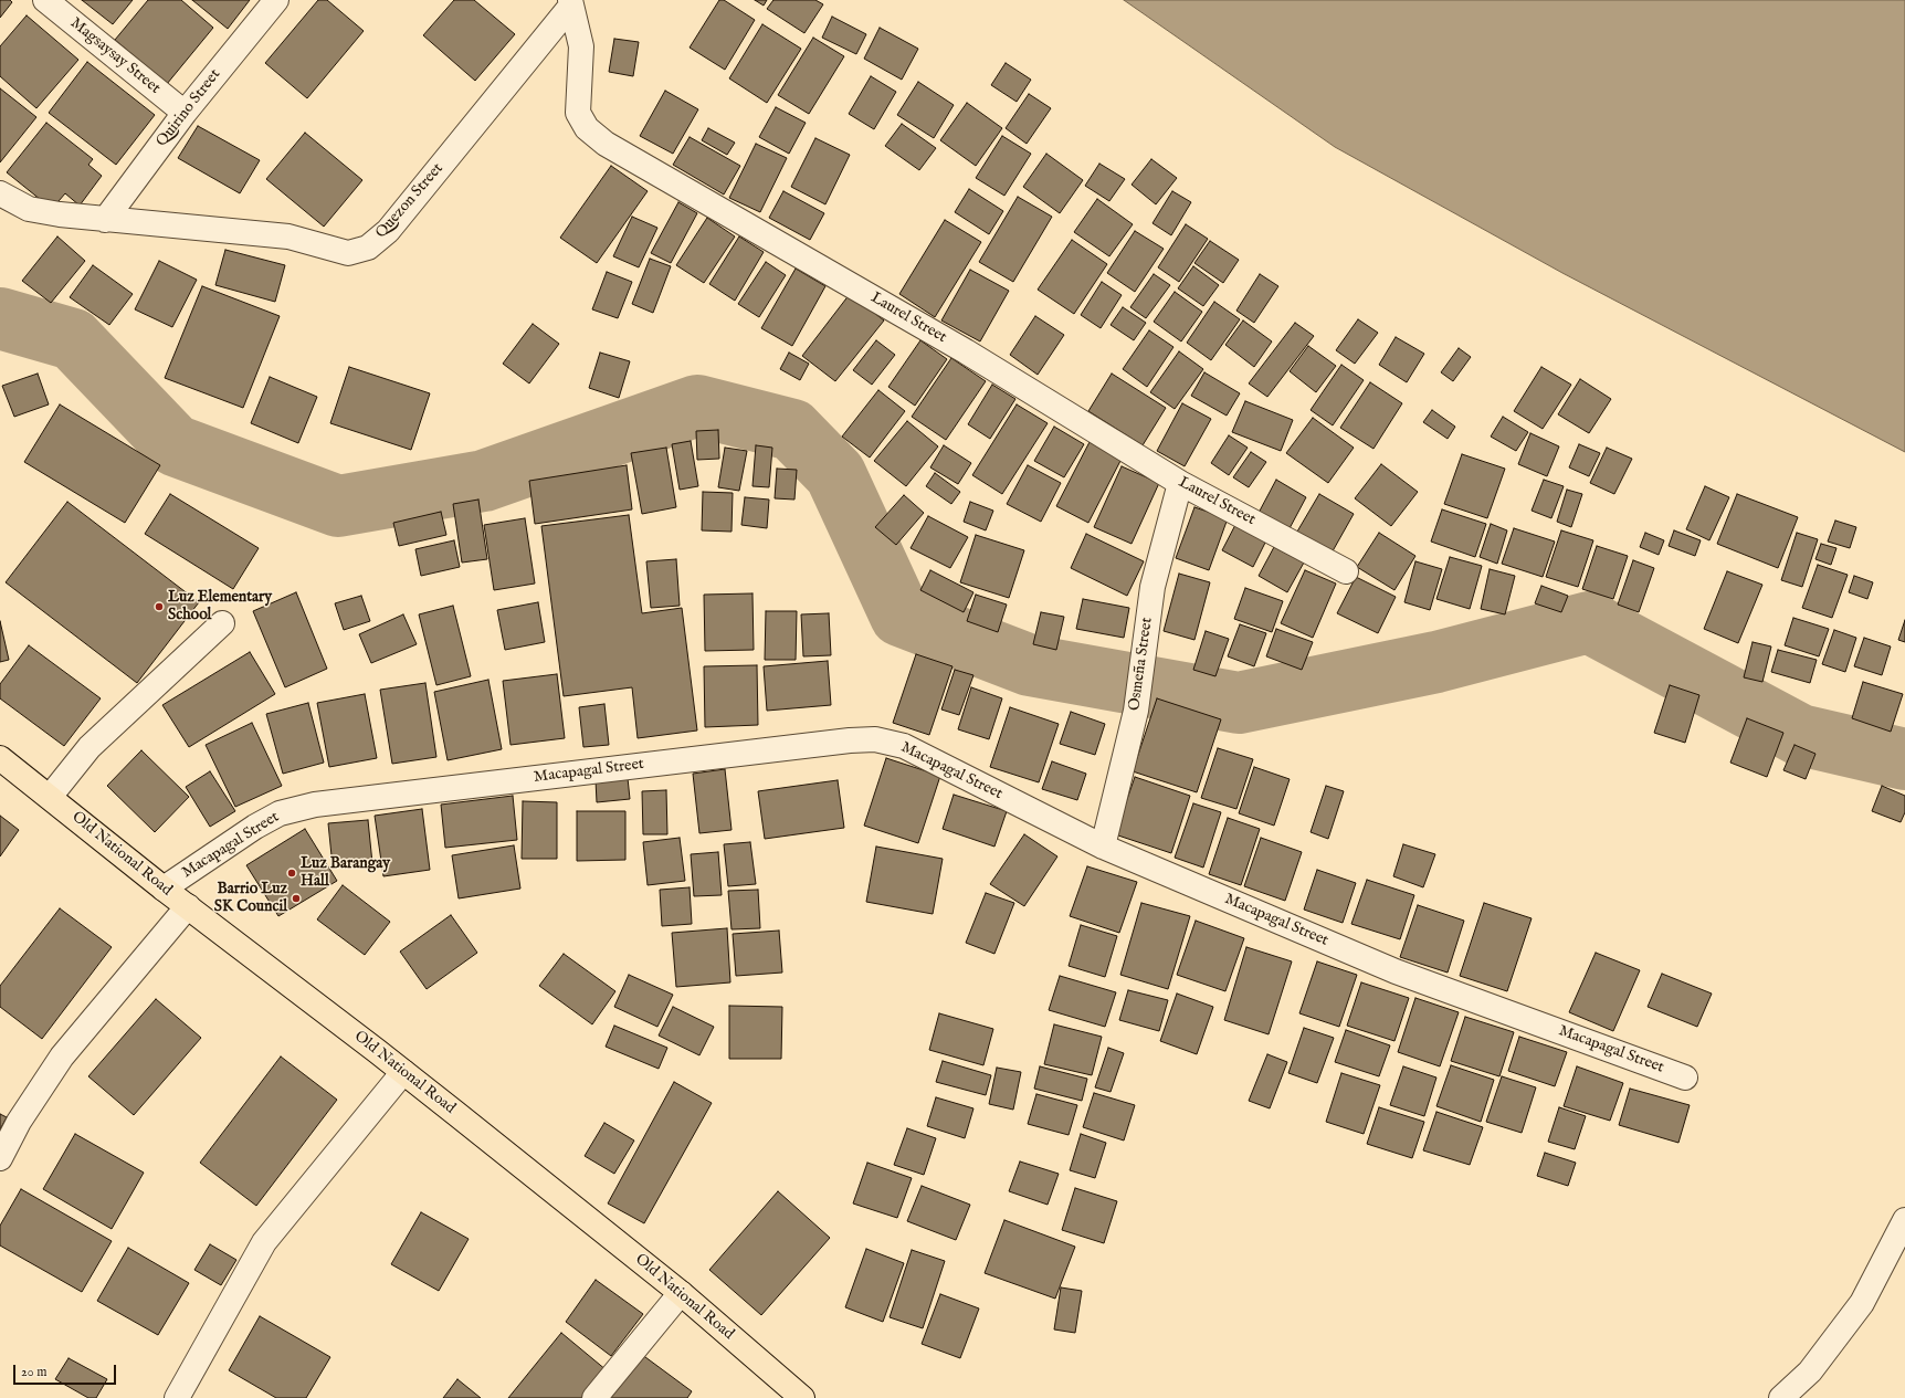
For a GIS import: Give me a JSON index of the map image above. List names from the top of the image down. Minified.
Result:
{"streets":{"main road":["Old National Road"],"street":["Magsaysay Street","Quirino Street","Quezon Street","Laurel Street","Osmeña Street","Macapagal Street"]},"crossings":[["Magsaysay Street","Quirino Street"],["Quirino Street","Quezon Street"],["Quezon Street","Laurel Street"],["Laurel Street","Osmeña Street"],["Osmeña Street","Macapagal Street"],["Macapagal Street","Old National Road"]],"places":["Luz Elementary School","Luz Barangay Hall","Barrio Luz SK Council"],"scale_bar":"20 m"}
